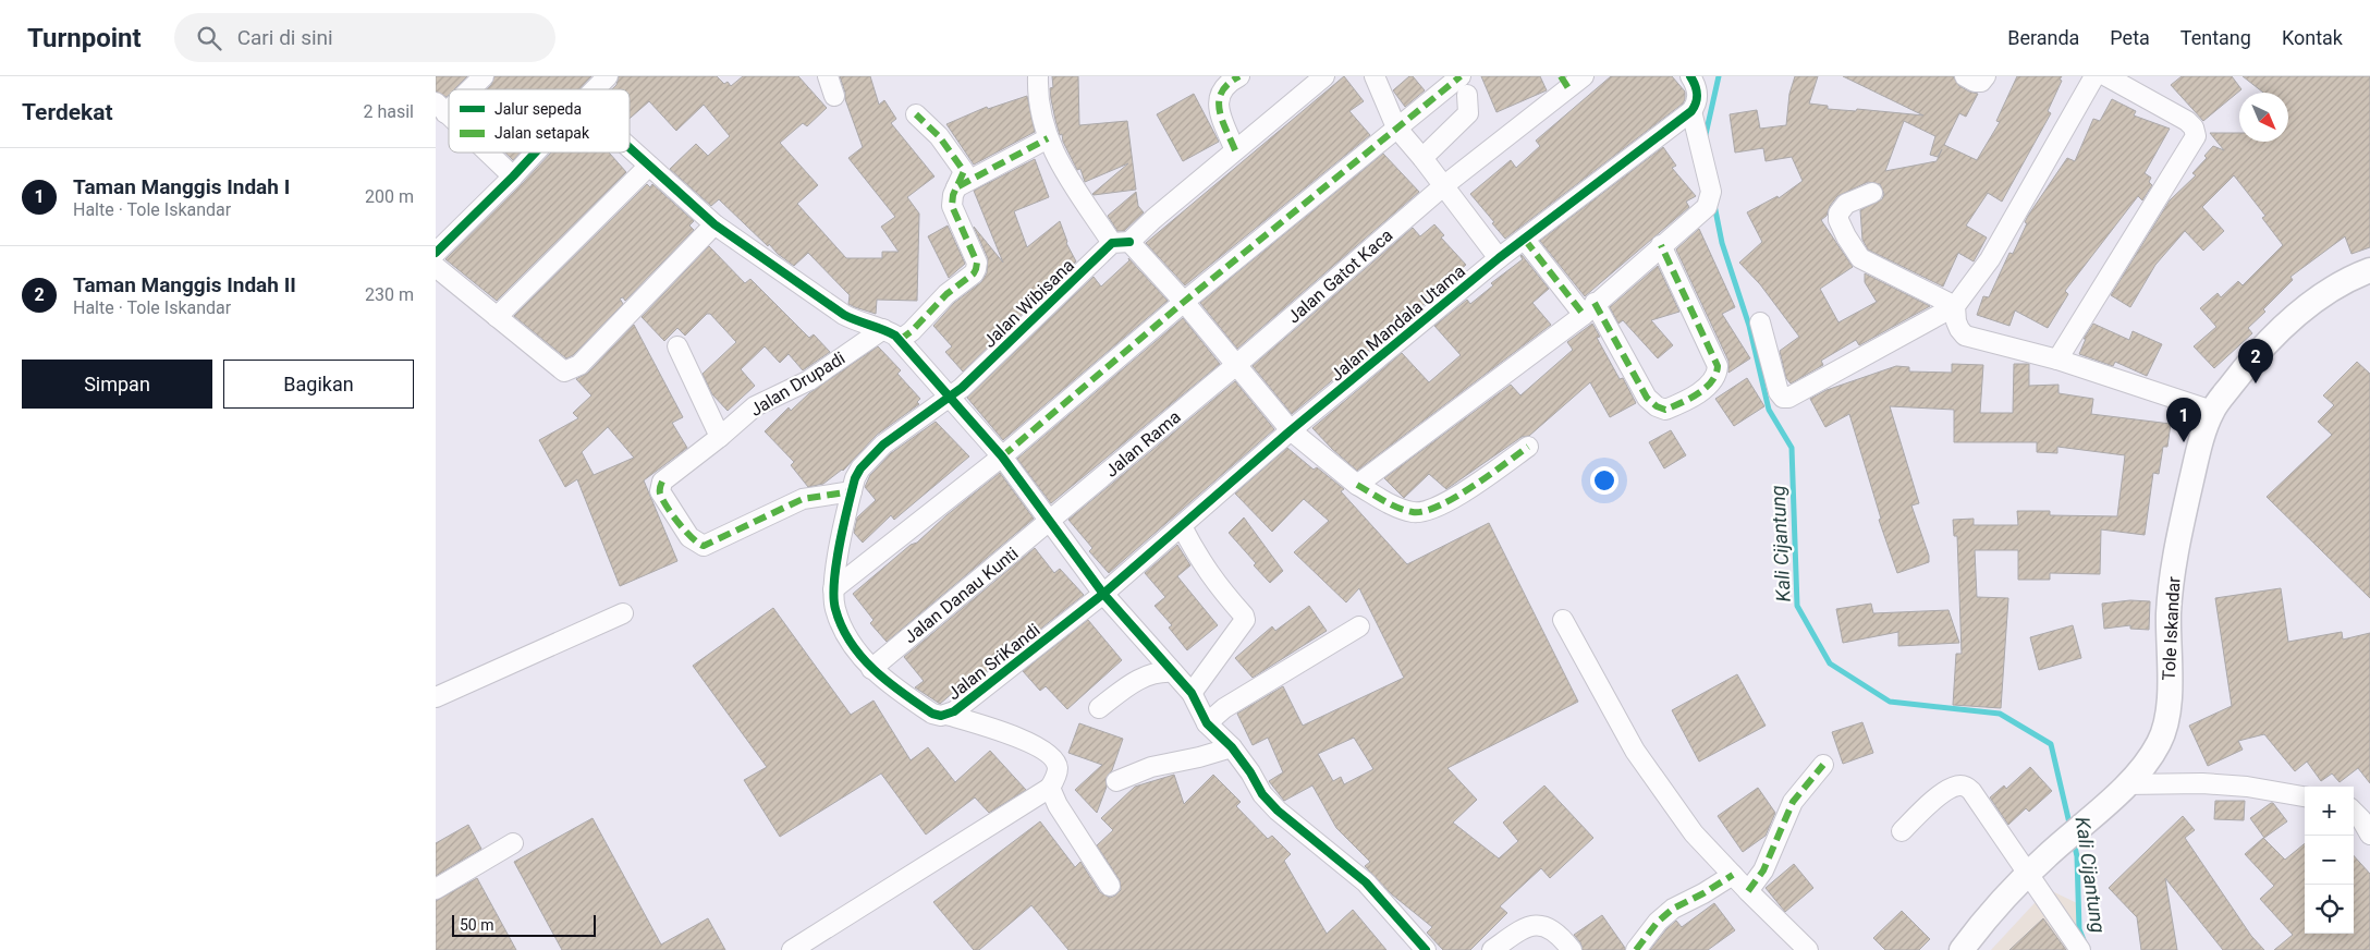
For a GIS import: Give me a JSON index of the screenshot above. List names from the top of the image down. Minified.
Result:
{"streets":{"main road":["Tole Iskandar"],"street":["Jalan Gatot Kaca","Jalan Wibisana","Jalan Mandala Utama","Jalan Drupadi","Jalan Rama","Jalan Danau Kunti","Jalan SriKandi"]},"crossings":[["Jalan Gatot Kaca","Jalan Rama"],["Jalan Wibisana","Jalan Drupadi"],["Jalan Wibisana","Jalan SriKandi"],["Jalan Mandala Utama","Jalan SriKandi"],["Jalan Drupadi","Jalan SriKandi"],["Jalan Rama","Jalan Danau Kunti"],["Jalan Danau Kunti","Jalan SriKandi"]],"water":["Kali Cijantung"],"legend":["Jalur sepeda","Jalan setapak"],"scale_bar":"50 m","north":"bottom right","page":{"header":"Turnpoint","search":"Cari di sini","nav":["Beranda","Peta","Tentang","Kontak"],"heading":["Terdekat","2 hasil"],"list":[{"mark":"1","name":"Taman Manggis Indah I","note":"Halte · Tole Iskandar","value":"200 m"},{"mark":"2","name":"Taman Manggis Indah II","note":"Halte · Tole Iskandar","value":"230 m"}],"pins":["2","1"],"buttons":["Simpan","Bagikan"],"map_buttons":["+","−"],"scale":"50 m"}}
